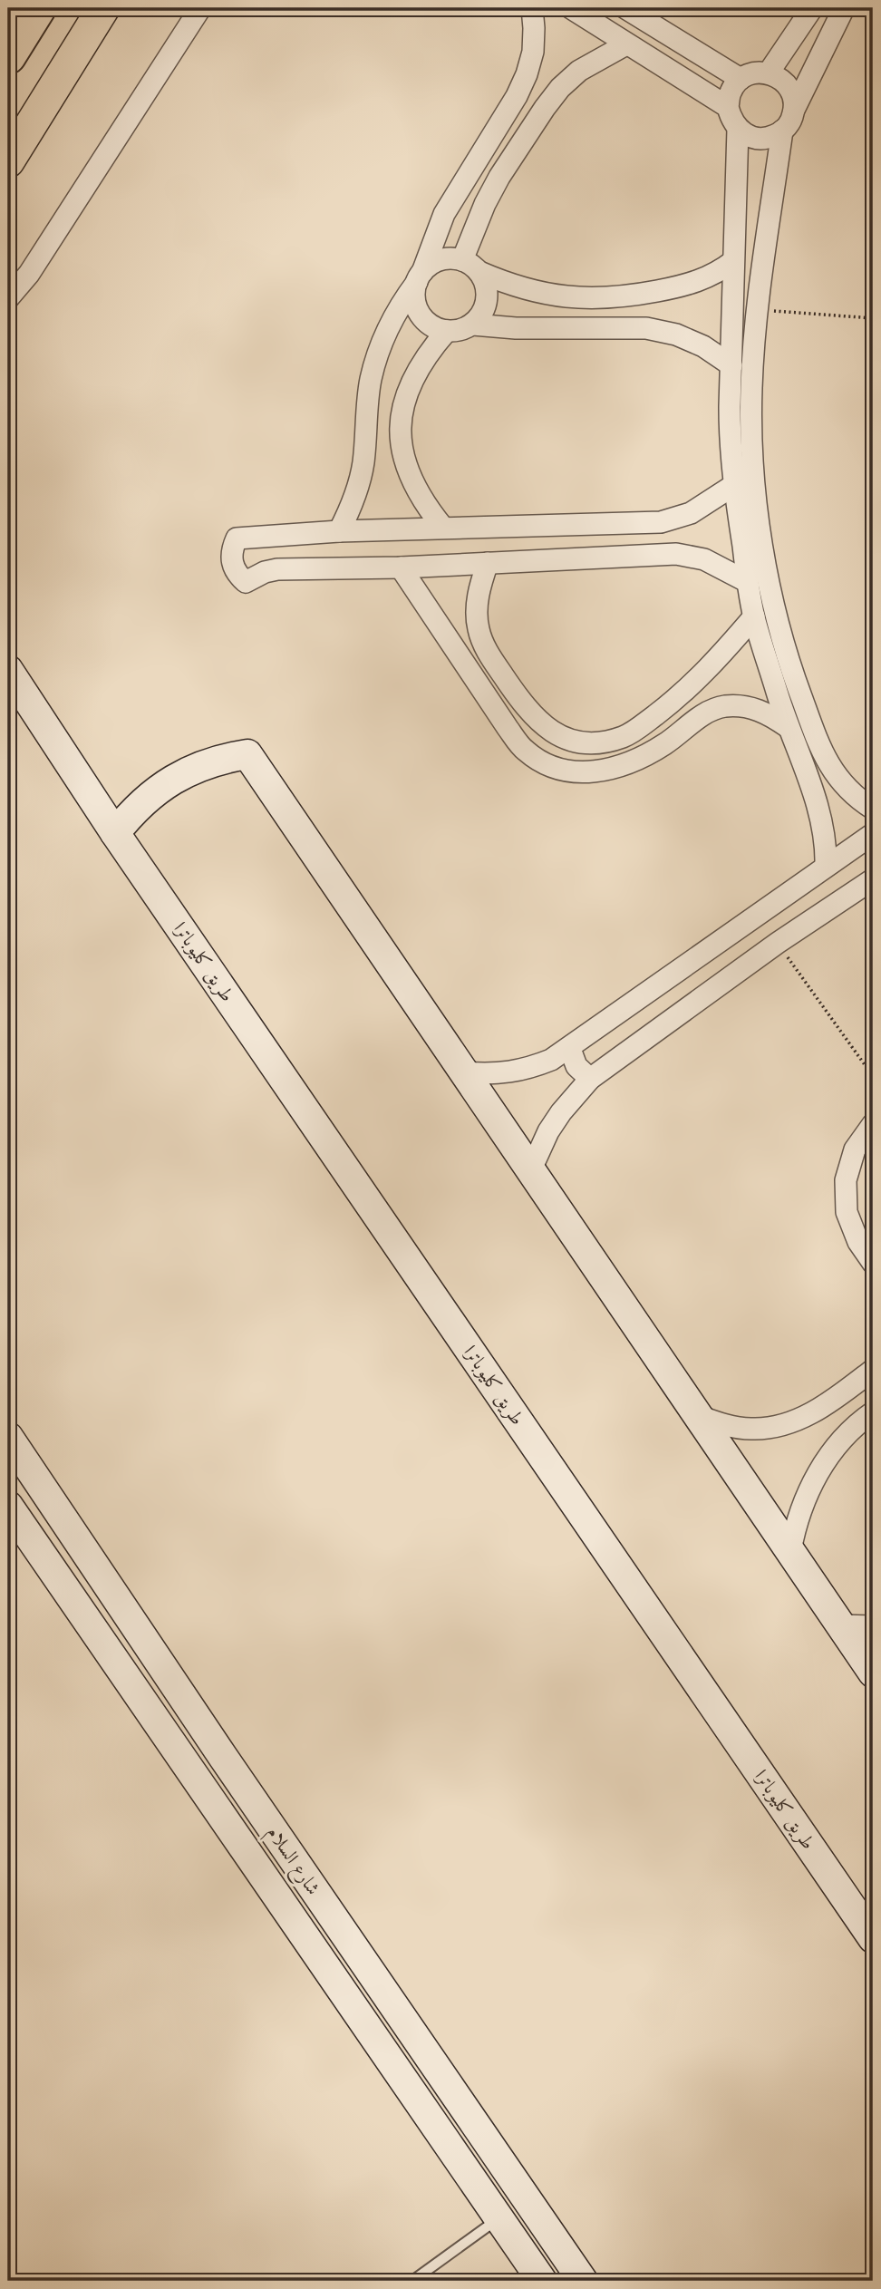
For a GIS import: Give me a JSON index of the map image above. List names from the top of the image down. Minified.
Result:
{"streets":{"main road":["طريق كليوباترا","شارع السلام"]}}
